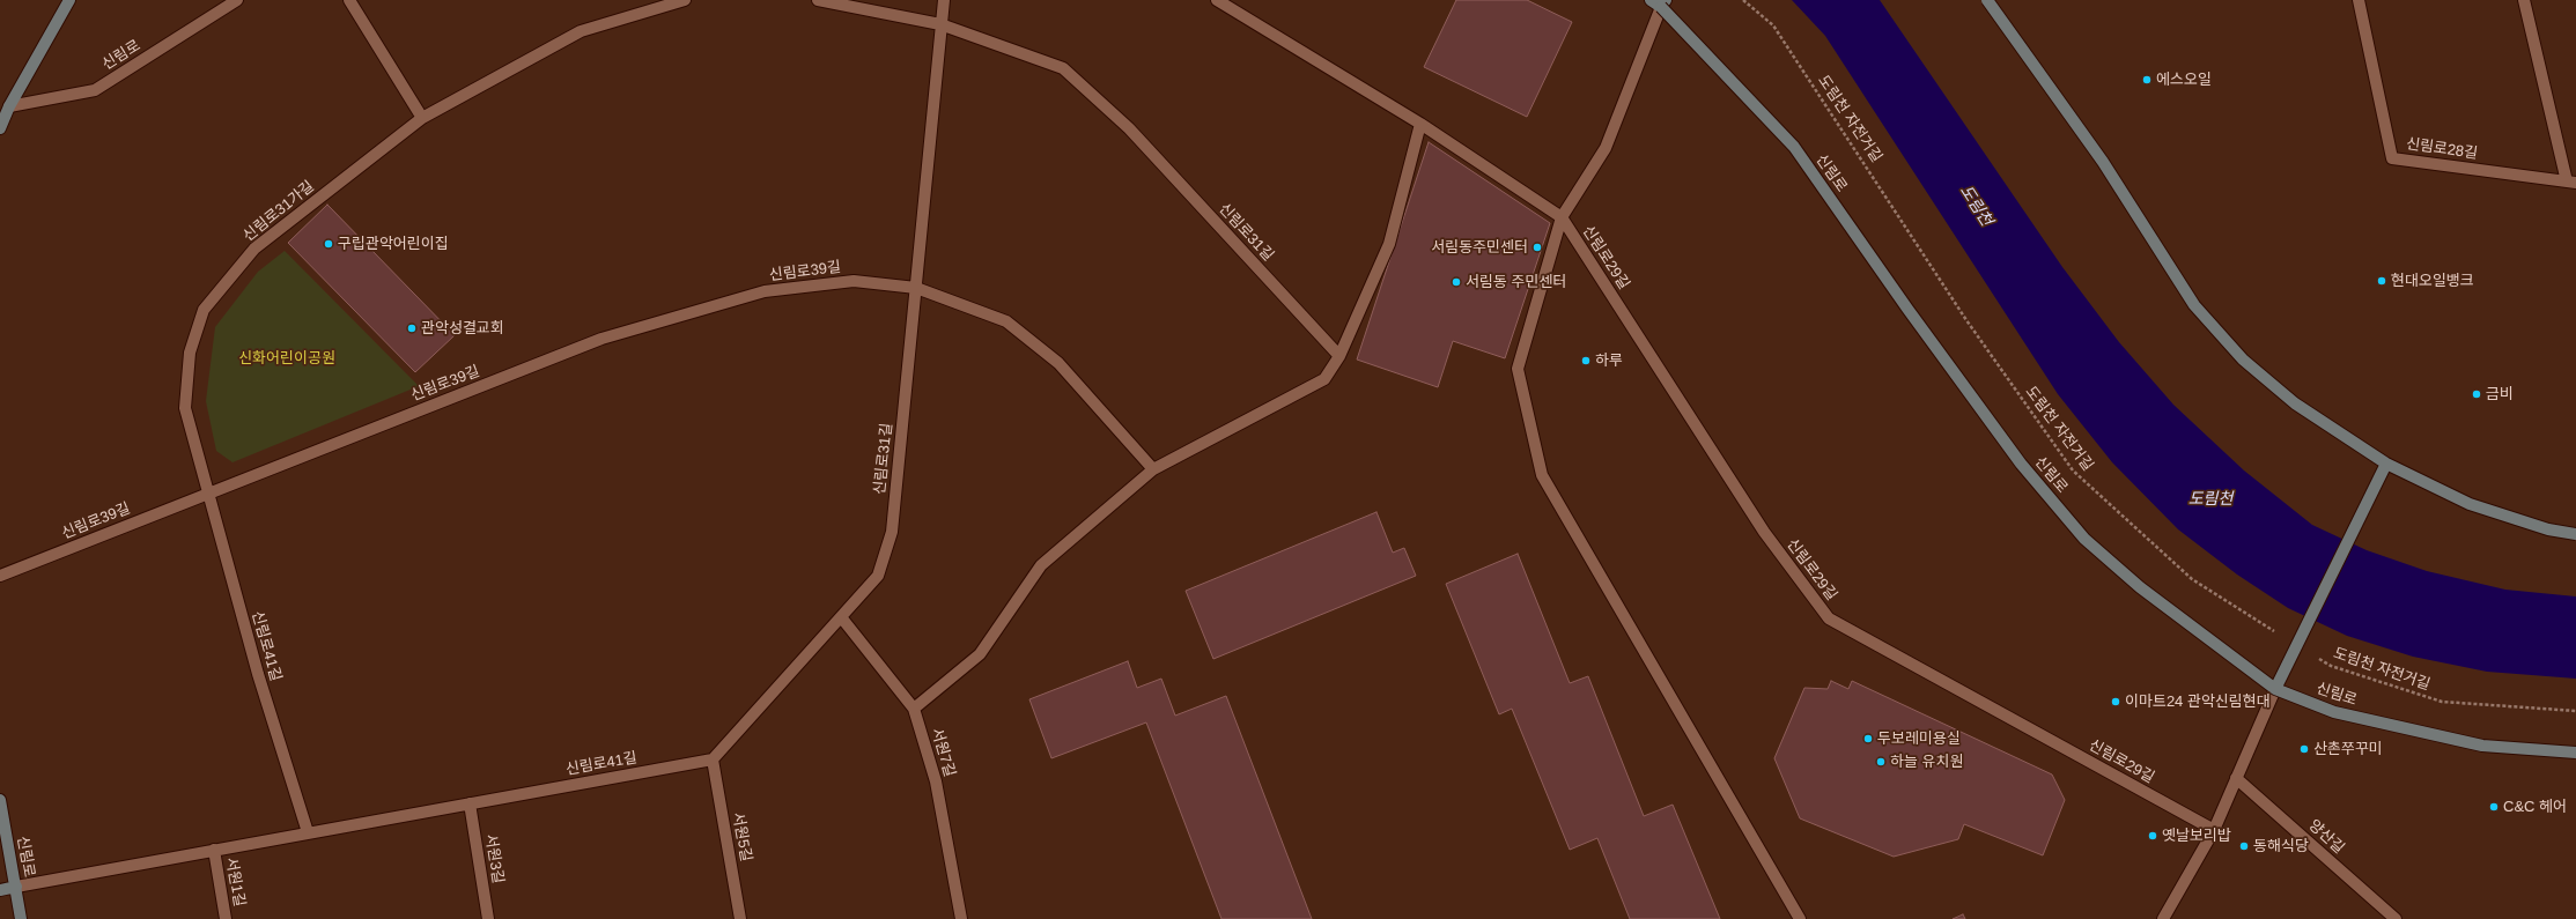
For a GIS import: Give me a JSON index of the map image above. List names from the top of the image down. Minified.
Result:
{"streets":{"main road":["신림로"],"street":["신림로28길","신림로31가길","신림로31길","신림로29길","신림로39길","신림로41길","서원7길","서원5길","양산길","서원3길","서원1길"],"path":["도림천 자전거길"]},"crossings":[["신림로","신림로29길"],["신림로","신림로41길"],["신림로31가길","신림로39길"],["신림로31가길","신림로41길"],["신림로31길","신림로39길"],["신림로31길","서원7길"],["신림로39길","신림로41길"],["신림로41길","서원5길"],["신림로41길","서원3길"],["신림로41길","서원1길"]],"water":["도림천"],"parks":["신화어린이공원"],"places":["에스오일","구립관악어린이집","서림동주민센터","현대오일뱅크","서림동 주민센터","관악성결교회","하루","금비","이마트24 관악신림현대","두보레미용실","산촌쭈꾸미","하늘 유치원","C&C 헤어","옛날보리밥","동해식당"]}
